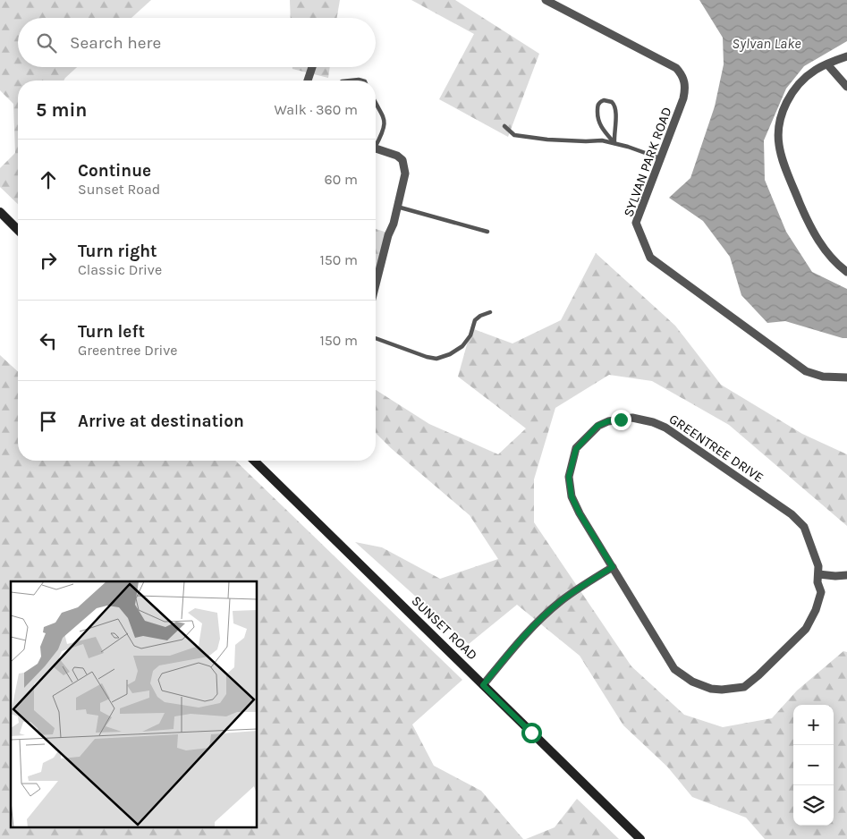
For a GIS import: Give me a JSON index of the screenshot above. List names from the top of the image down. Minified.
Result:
{"streets":{"street":["SYLVAN PARK ROAD","GREENTREE DRIVE","SUNSET ROAD"]},"water":["Sylvan Lake"],"page":{"search":"Search here","heading":["5 min","Walk · 360 m"],"list":[["Continue","Sunset Road","60 m"],["Turn right","Classic Drive","150 m"],["Turn left","Greentree Drive","150 m"],"Arrive at destination"],"map_buttons":["+","−"]}}
